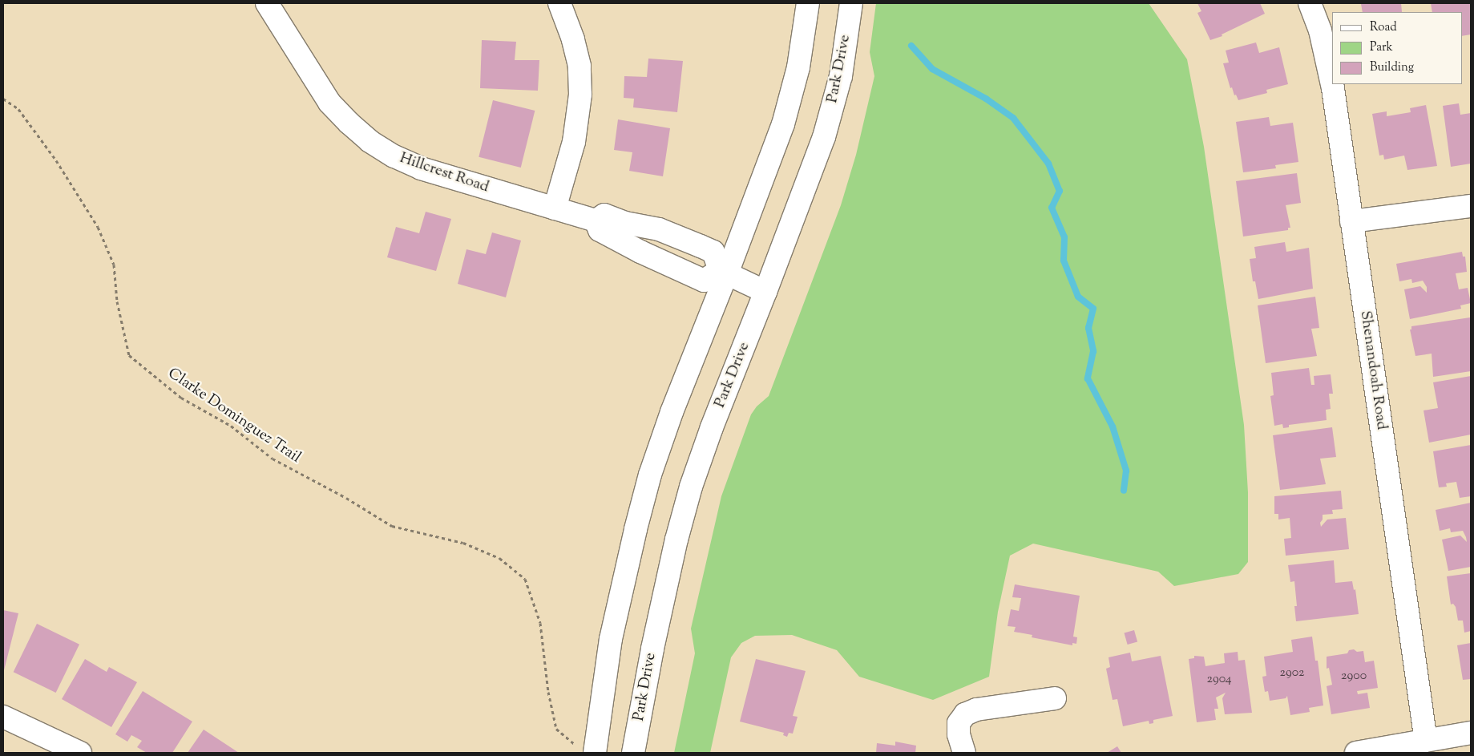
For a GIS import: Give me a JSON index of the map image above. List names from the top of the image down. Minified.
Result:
{"streets":{"street":["Park Drive","Hillcrest Road","Shenandoah Road"],"path":["Clarke Dominguez Trail"]},"house_numbers":["2902","2900","2904"],"legend":["Road","Park","Building"]}
